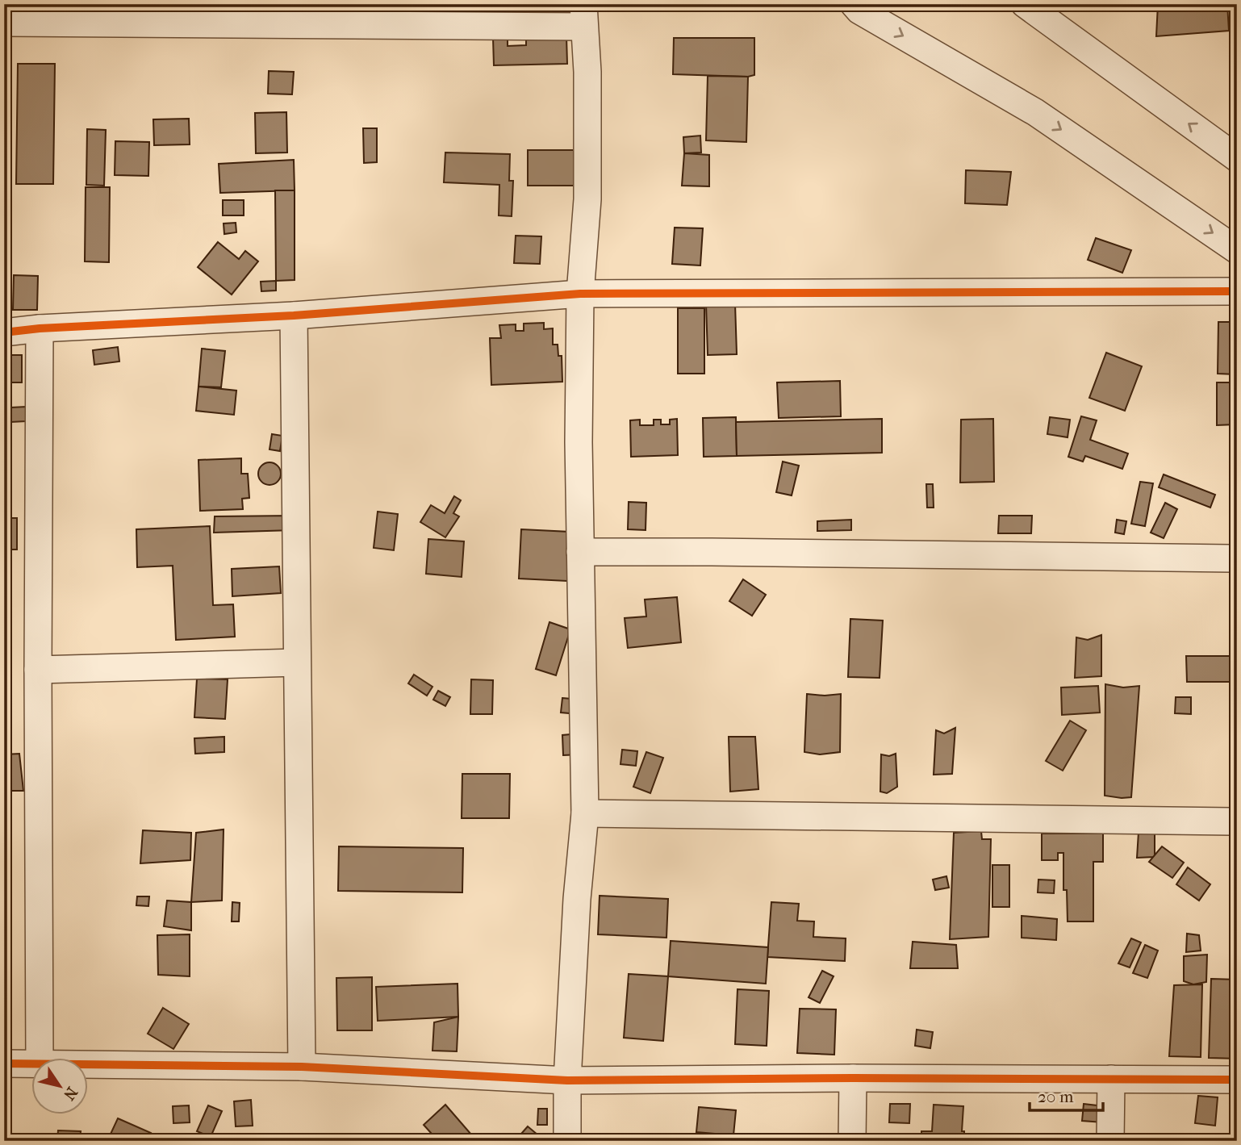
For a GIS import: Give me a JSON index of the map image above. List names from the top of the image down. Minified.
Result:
{"scale_bar":"20 m","north":"bottom right"}
